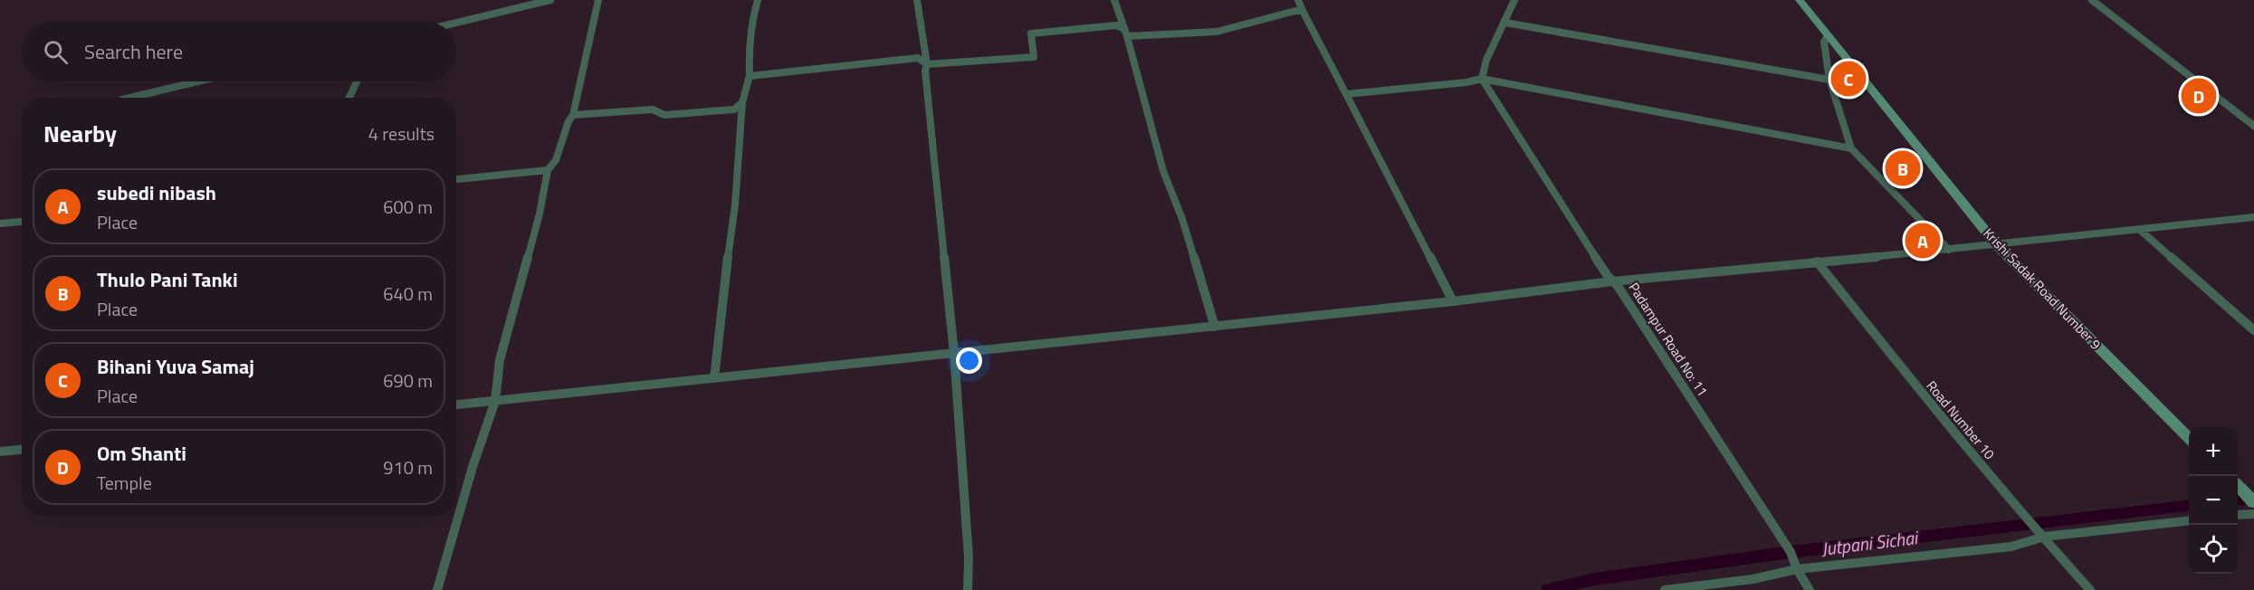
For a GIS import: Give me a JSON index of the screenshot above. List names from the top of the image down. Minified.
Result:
{"streets":{"street":["Krishi Sadak Road Number 9","Padampur Road No: 11","Road Number 10"]},"water":["Jutpani Sichai"],"page":{"search":"Search here","pins":["C","D","B","A"],"heading":["Nearby","4 results"],"list":[{"mark":"A","name":"subedi nibash","note":"Place","value":"600 m"},{"mark":"B","name":"Thulo Pani Tanki","note":"Place","value":"640 m"},{"mark":"C","name":"Bihani Yuva Samaj","note":"Place","value":"690 m"},{"mark":"D","name":"Om Shanti","note":"Temple","value":"910 m"}],"map_buttons":["+","−"]}}
